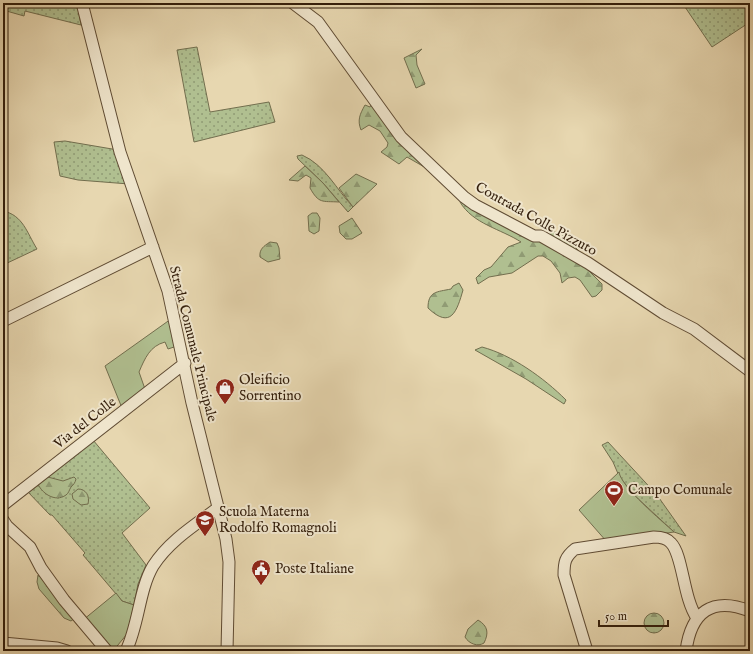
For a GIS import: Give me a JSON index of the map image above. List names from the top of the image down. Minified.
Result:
{"streets":{"street":["Contrada Colle Pizzuto","Strada Comunale Principale","Via del Colle"]},"crossings":[["Strada Comunale Principale","Via del Colle"]],"places":{"shop":["Oleificio Sorrentino"],"sports":["Campo Comunale"],"school or university":["Scuola Materna Rodolfo Romagnoli"],"public building":["Poste Italiane"]},"scale_bar":"50 m"}
